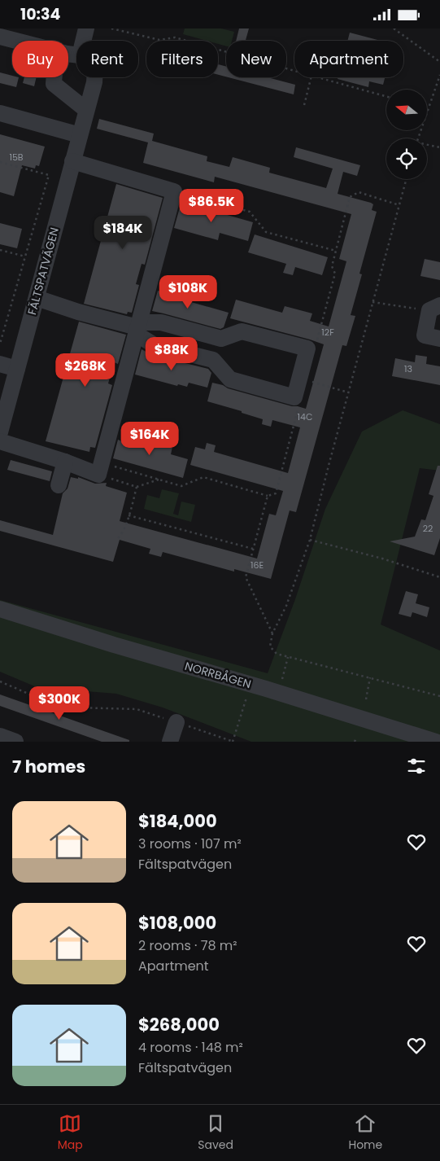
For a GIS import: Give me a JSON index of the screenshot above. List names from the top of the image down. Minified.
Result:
{"streets":{"street":["FÄLTSPATVÄGEN","NORRBÅGEN"]},"house_numbers":["15B","12F","13","14C","22","16E"],"north":"left","page":{"status":"10:34","chip":["Buy","Rent","Filters","New","Apartment"],"price":["$86.5K","$184K","$108K","$88K","$268K","$164K","$300K"],"heading":"7 homes","list":[{"name":"$184,000","note":"3 rooms · 107 m² · Fältspatvägen"},{"name":"$108,000","note":"2 rooms · 78 m² · Apartment"},{"name":"$268,000","note":"4 rooms · 148 m² · Fältspatvägen"}],"tabs":["Map","Saved","Home"]}}
